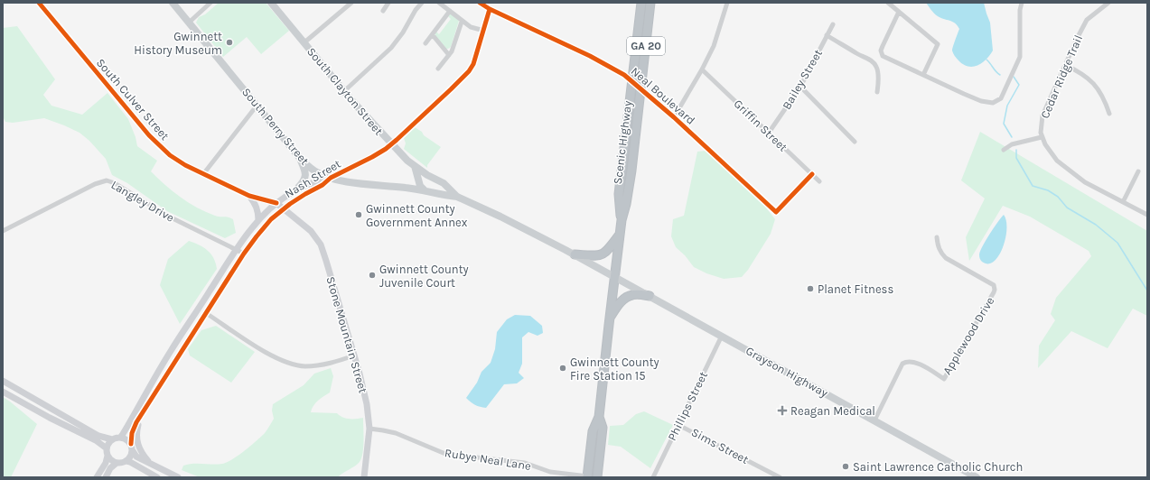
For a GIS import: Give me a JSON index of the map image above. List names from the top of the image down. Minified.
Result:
{"streets":{"highway":["GA 20","Scenic Highway"],"main road":["South Clayton Street","South Perry Street","Grayson Highway"],"street":["Cedar Ridge Trail","Bailey Street","Neal Boulevard","South Culver Street","Griffin Street","Nash Street","Langley Drive","Stone Mountain Street","Applewood Drive","Phillips Street","Sims Street","Rubye Neal Lane"]},"crossings":[["Bailey Street","Griffin Street"],["South Clayton Street","South Perry Street"],["South Clayton Street","Scenic Highway"],["South Clayton Street","Nash Street"],["South Clayton Street","Grayson Highway"],["Neal Boulevard","Griffin Street"],["Neal Boulevard","Scenic Highway"],["Neal Boulevard","Nash Street"],["South Culver Street","Nash Street"],["South Culver Street","Stone Mountain Street"],["South Perry Street","Nash Street"],["Scenic Highway","Grayson Highway"],["Scenic Highway","Rubye Neal Lane"],["Nash Street","Langley Drive"],["Nash Street","Stone Mountain Street"],["Stone Mountain Street","Rubye Neal Lane"],["Applewood Drive","Grayson Highway"],["Grayson Highway","Phillips Street"],["Phillips Street","Sims Street"]],"places":{"other":["Gwinnett History Museum","Gwinnett County Government Annex","Gwinnett County Juvenile Court","Planet Fitness","Gwinnett County Fire Station 15","Saint Lawrence Catholic Church"],"health":["Reagan Medical"]}}
